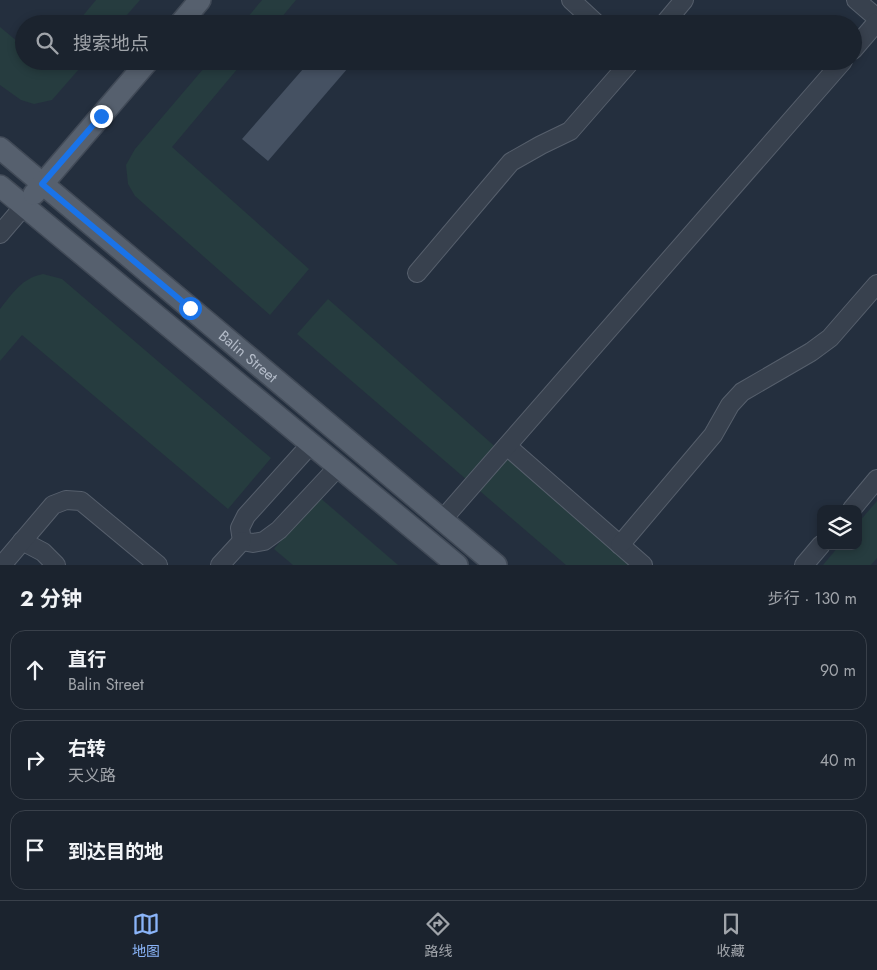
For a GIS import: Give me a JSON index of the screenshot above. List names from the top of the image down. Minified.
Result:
{"streets":{"main road":["Balin Street"]},"page":{"search":"搜索地点","heading":["2 分钟","步行 · 130 m"],"list":[["直行","Balin Street","90 m"],["右转","天义路","40 m"],"到达目的地"],"nav":["地图","路线","收藏"]}}
